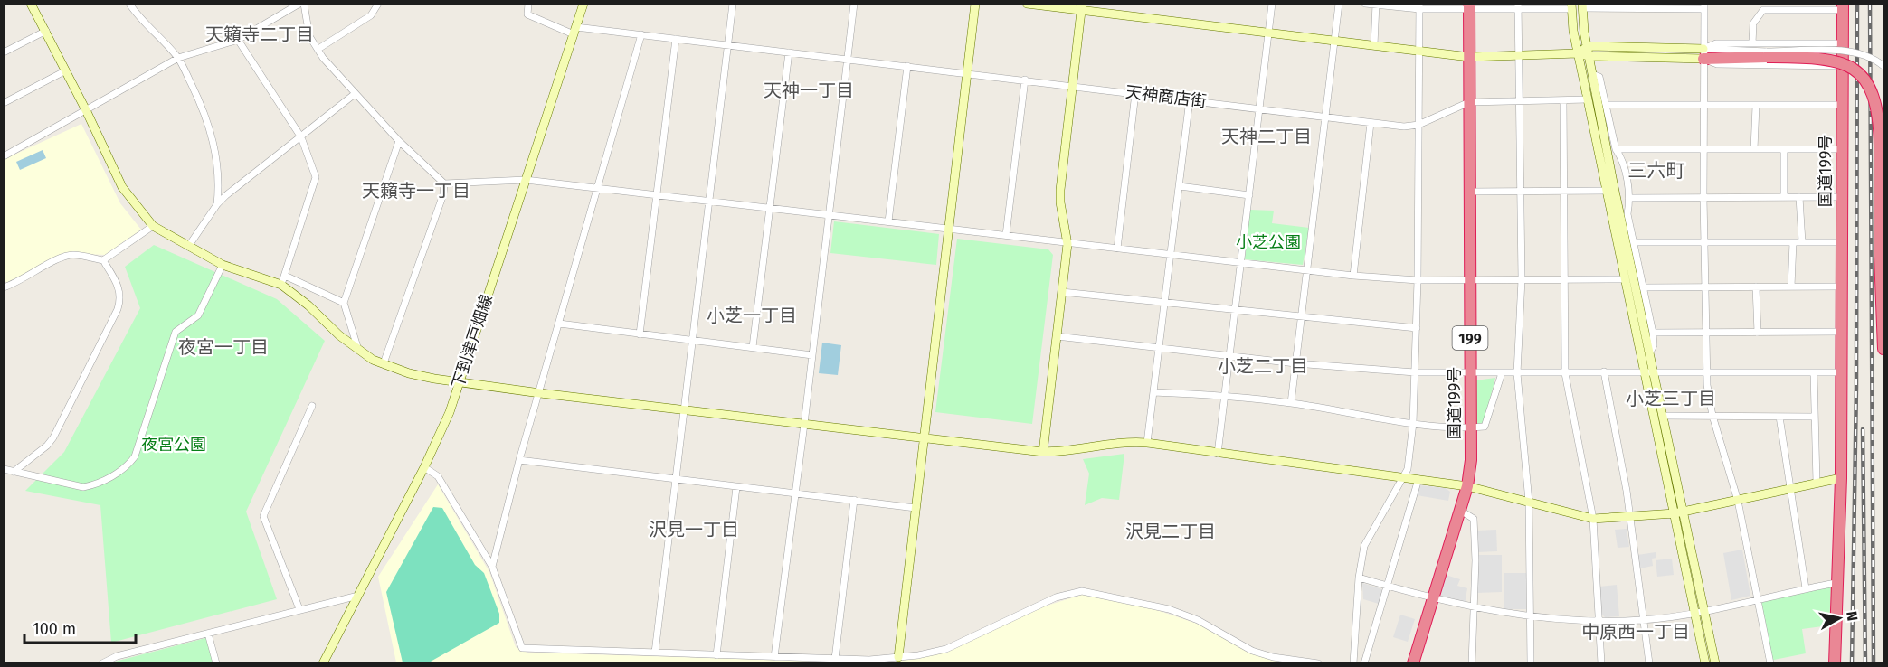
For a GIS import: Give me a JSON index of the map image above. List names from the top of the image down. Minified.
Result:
{"streets":{"highway":["国道199号","199"],"street":["天神商店街","下到津戸畑線"]},"crossings":[["天神商店街","下到津戸畑線"]],"districts":["天籟寺二丁目","天神一丁目","天神二丁目","三六町","天籟寺一丁目","小芝一丁目","夜宮一丁目","小芝二丁目","小芝三丁目","沢見一丁目","沢見二丁目","中原西一丁目"],"parks":["小芝公園","夜宮公園"],"scale_bar":"100 m","north":"right"}
